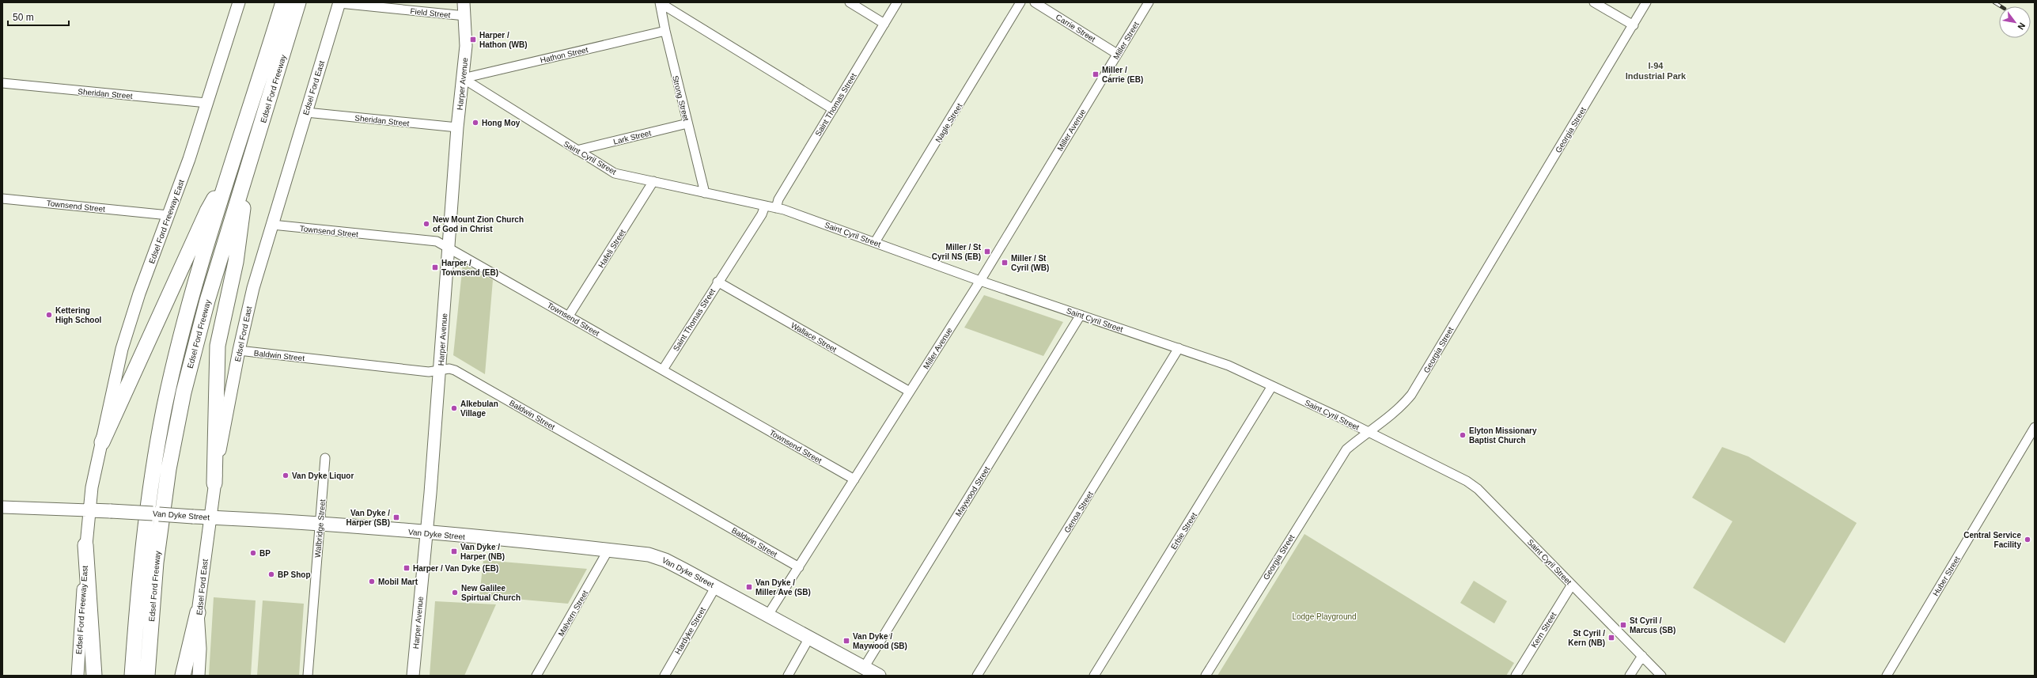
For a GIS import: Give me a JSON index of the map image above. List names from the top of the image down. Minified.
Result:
{"streets":{"highway":["Edsel Ford Freeway"],"main road":["Van Dyke Street"],"street":["Field Street","Carrie Street","Miller Street","Hathon Street","Harper Avenue","Edsel Ford East","Sheridan Street","Strong Street","Saint Thomas Street","Nagle Street","Miller Avenue","Georgia Street","Lark Street","Saint Cyril Street","Townsend Street","Edsel Ford Freeway East","Hafeli Street","Wallace Street","Baldwin Street","Maywood Street","Genoa Street","Walbridge Street","Erbie Street","Huber Street","Malvern Street","Kern Street","Hardyke Street"]},"crossings":[["Field Street","Harper Avenue"],["Field Street","Edsel Ford East"],["Carrie Street","Miller Street"],["Miller Street","Miller Avenue"],["Hathon Street","Harper Avenue"],["Hathon Street","Strong Street"],["Hathon Street","Saint Cyril Street"],["Harper Avenue","Sheridan Street"],["Harper Avenue","Saint Cyril Street"],["Harper Avenue","Townsend Street"],["Harper Avenue","Baldwin Street"],["Harper Avenue","Van Dyke Street"],["Edsel Ford East","Sheridan Street"],["Edsel Ford East","Townsend Street"],["Edsel Ford East","Baldwin Street"],["Edsel Ford East","Van Dyke Street"],["Sheridan Street","Edsel Ford Freeway East"],["Strong Street","Lark Street"],["Strong Street","Saint Cyril Street"],["Saint Thomas Street","Saint Cyril Street"],["Saint Thomas Street","Townsend Street"],["Saint Thomas Street","Wallace Street"],["Nagle Street","Saint Cyril Street"],["Miller Avenue","Saint Cyril Street"],["Miller Avenue","Townsend Street"],["Miller Avenue","Wallace Street"],["Miller Avenue","Baldwin Street"],["Miller Avenue","Van Dyke Street"],["Georgia Street","Saint Cyril Street"],["Lark Street","Saint Cyril Street"],["Saint Cyril Street","Hafeli Street"],["Saint Cyril Street","Maywood Street"],["Saint Cyril Street","Genoa Street"],["Saint Cyril Street","Erbie Street"],["Saint Cyril Street","Kern Street"],["Townsend Street","Edsel Ford Freeway East"],["Townsend Street","Hafeli Street"],["Edsel Ford Freeway East","Van Dyke Street"],["Maywood Street","Van Dyke Street"],["Van Dyke Street","Walbridge Street"],["Van Dyke Street","Malvern Street"],["Van Dyke Street","Hardyke Street"]],"districts":["I-94 Industrial Park"],"parks":["Lodge Playground"],"places":{"transit":["Harper / Hathon (WB)","Miller / Carrie (EB)","Miller / St Cyril NS (EB)","Miller / St Cyril (WB)","Harper / Townsend (EB)","Van Dyke / Harper (SB)","Van Dyke / Harper (NB)","Harper / Van Dyke (EB)","Van Dyke / Miller Ave (SB)","St Cyril / Marcus (SB)","St Cyril / Kern (NB)","Van Dyke / Maywood (SB)"],"other":["Hong Moy","New Mount Zion Church of God in Christ","Kettering High School","Alkebulan Village","Elyton Missionary Baptist Church","Van Dyke Liquor","Central Service Facility","BP","BP Shop","Mobil Mart","New Galilee Spirtual Church"]},"scale_bar":"50 m","north":"bottom right"}
